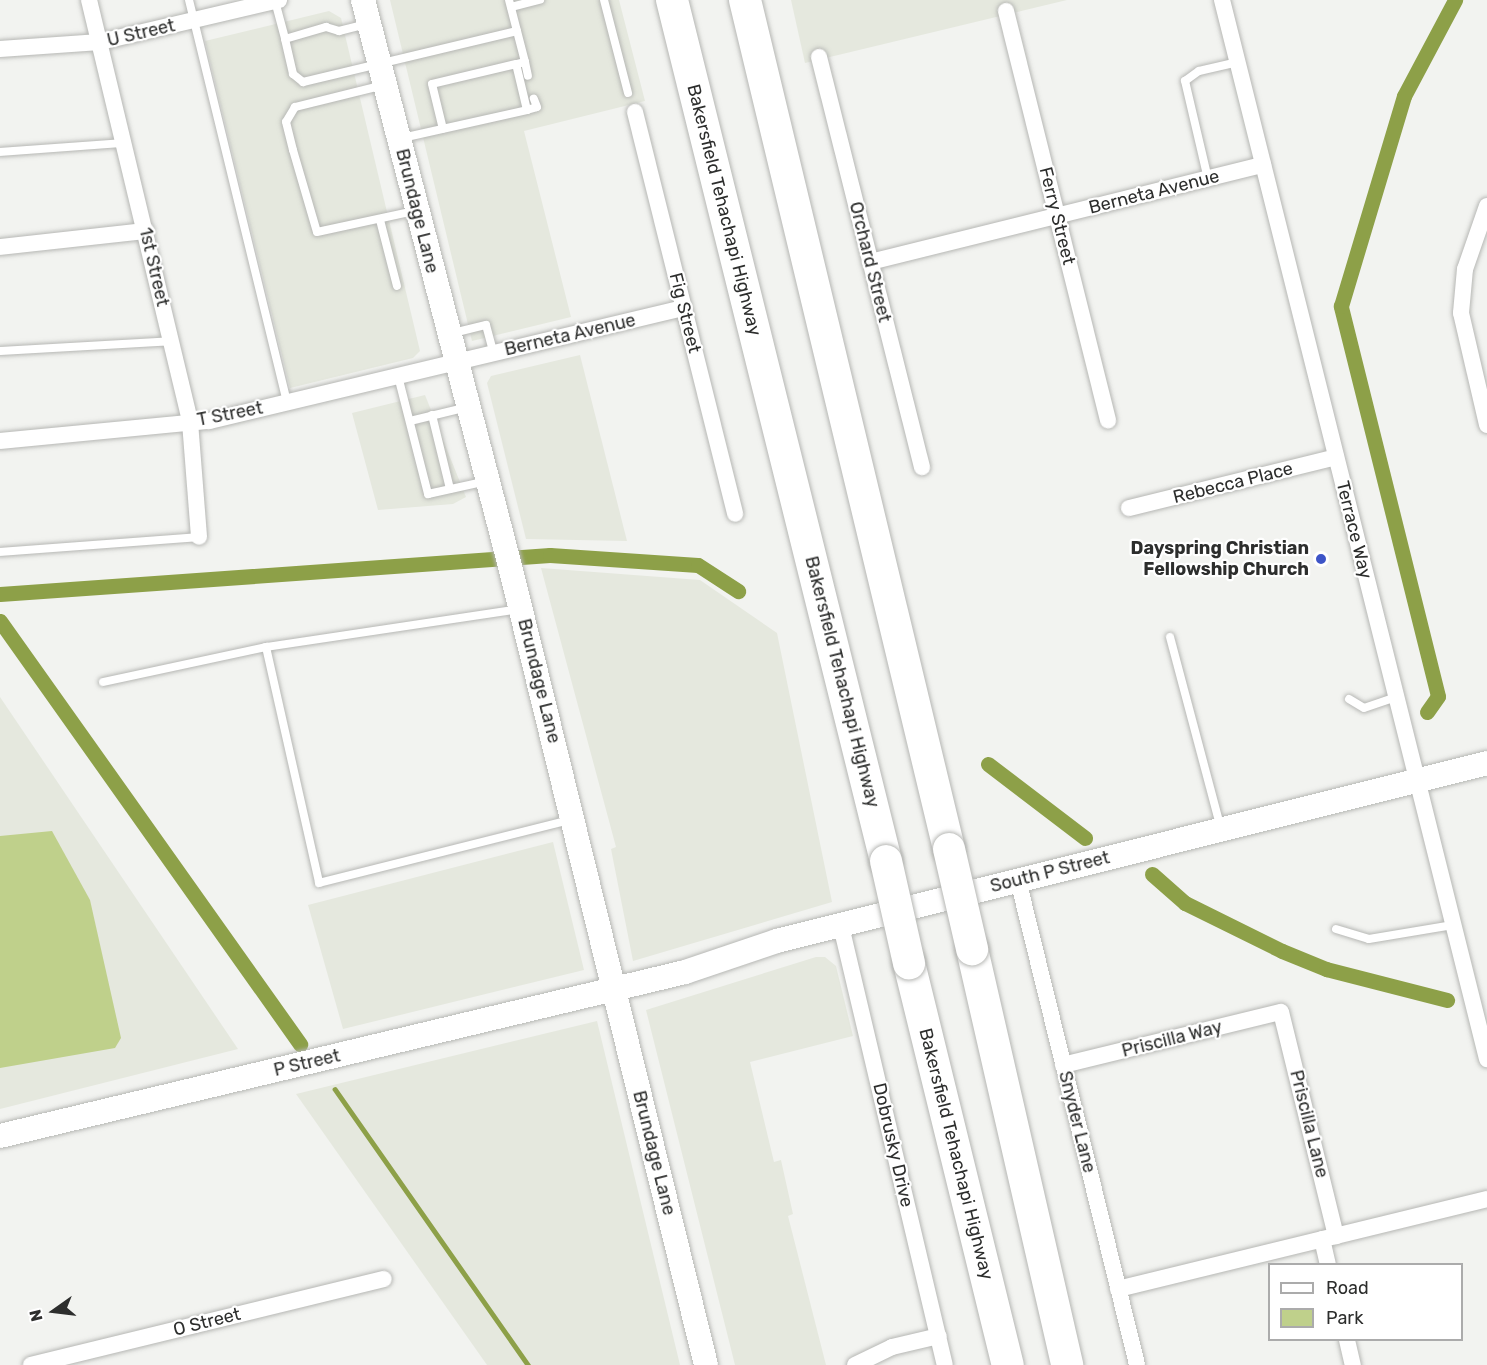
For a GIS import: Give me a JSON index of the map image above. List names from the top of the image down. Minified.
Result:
{"streets":{"highway":["Bakersfield Tehachapi Highway"],"street":["U Street","Berneta Avenue","Brundage Lane","Ferry Street","Orchard Street","1st Street","Fig Street","T Street","Rebecca Place","Terrace Way","South P Street","Priscilla Way","P Street","Snyder Lane","Priscilla Lane","Dobrusky Drive","O Street"]},"crossings":[["U Street","1st Street"],["Berneta Avenue","Brundage Lane"],["Berneta Avenue","Ferry Street"],["Berneta Avenue","Orchard Street"],["Berneta Avenue","Fig Street"],["Berneta Avenue","T Street"],["Berneta Avenue","Terrace Way"],["Brundage Lane","T Street"],["Brundage Lane","South P Street"],["Brundage Lane","P Street"],["1st Street","T Street"],["Rebecca Place","Terrace Way"],["Terrace Way","South P Street"],["South P Street","P Street"],["South P Street","Snyder Lane"],["South P Street","Dobrusky Drive"],["Priscilla Way","Snyder Lane"],["Priscilla Way","Priscilla Lane"]],"places":["Dayspring Christian Fellowship Church"],"legend":["Road","Park"],"north":"left"}
